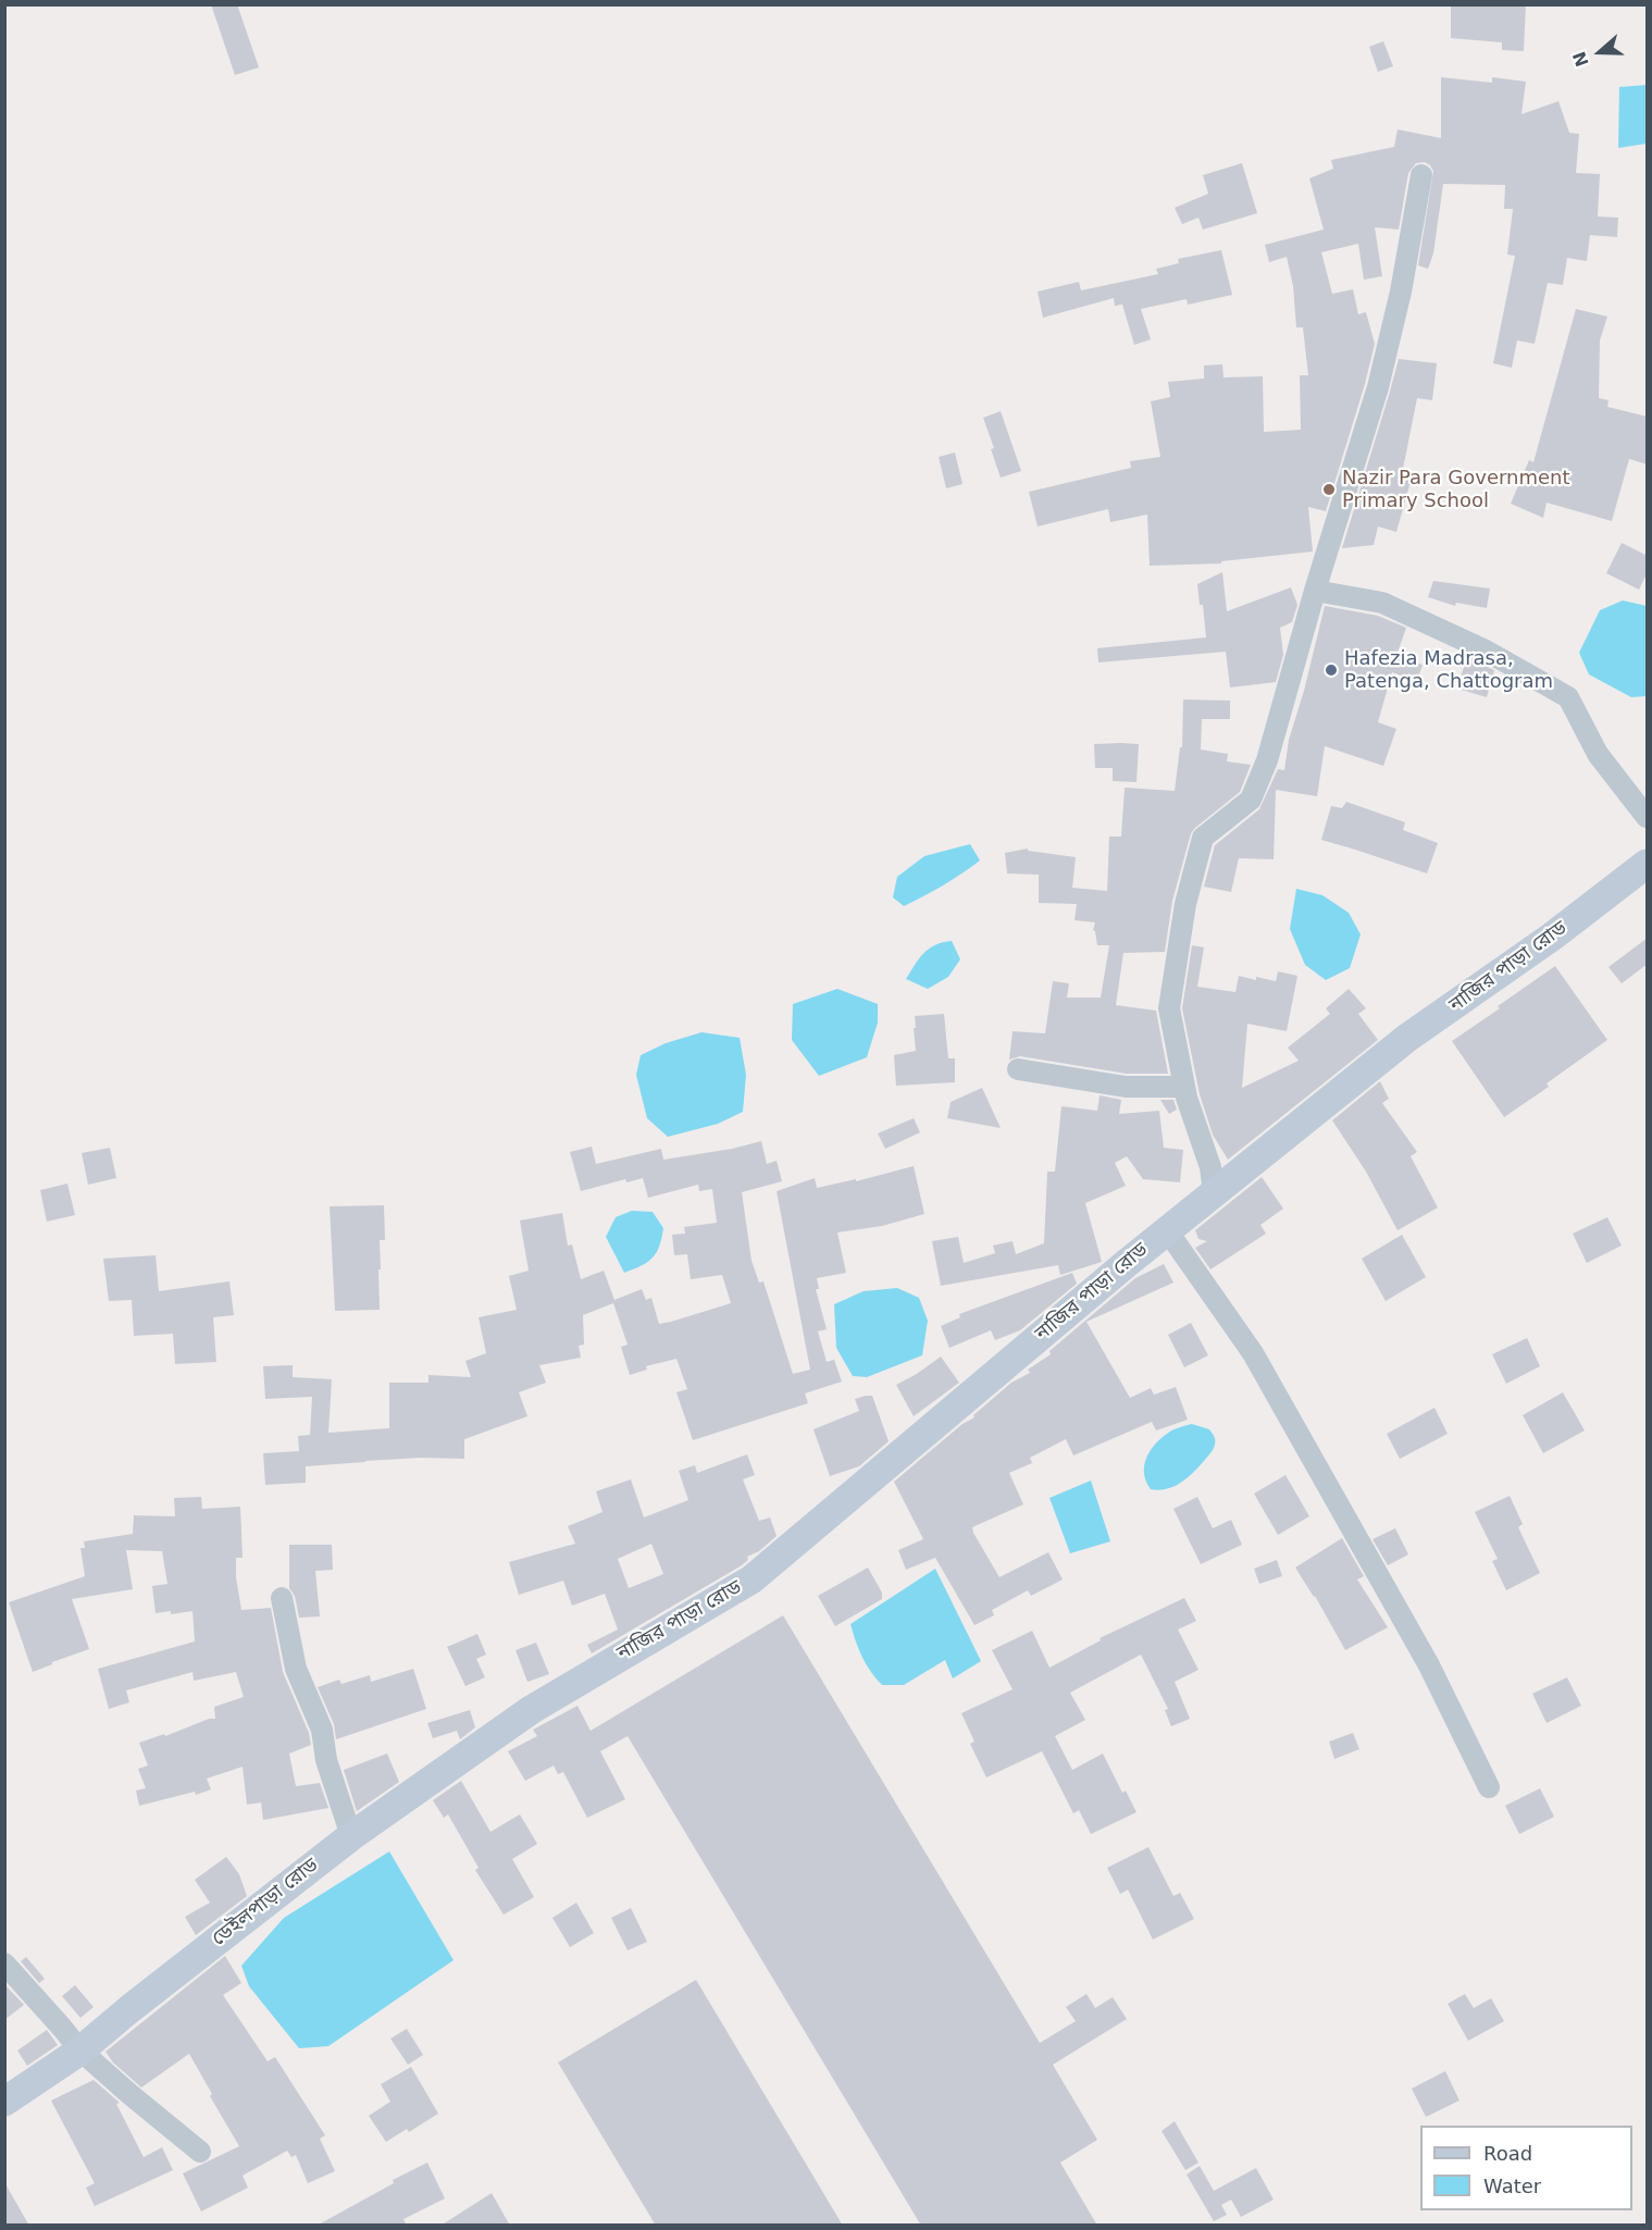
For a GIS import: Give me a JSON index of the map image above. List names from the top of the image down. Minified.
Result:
{"streets":{"main road":["নাজির পাড়া রোড","ডেইলপাড়া রোড"]},"crossings":[["নাজির পাড়া রোড","ডেইলপাড়া রোড"]],"places":["Nazir Para Government Primary School","Hafezia Madrasa, Patenga, Chattogram"],"legend":["Road","Water"],"north":"left"}
